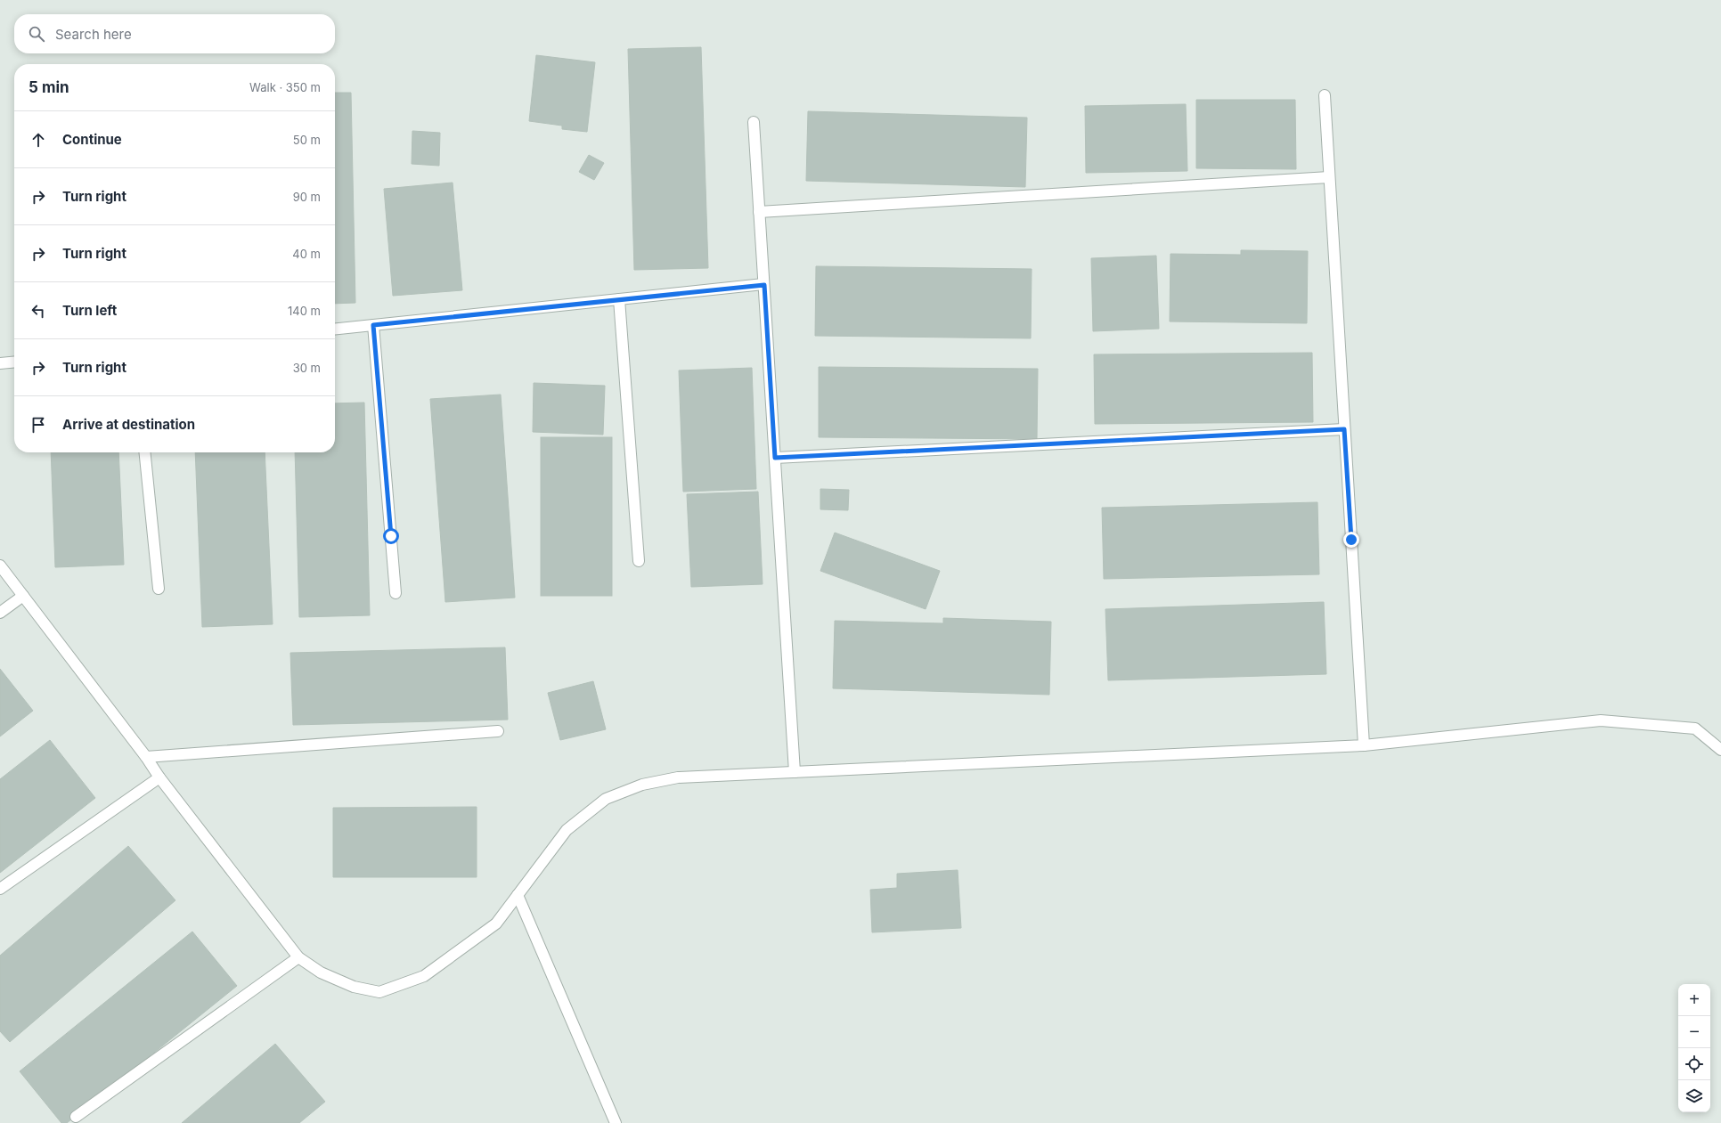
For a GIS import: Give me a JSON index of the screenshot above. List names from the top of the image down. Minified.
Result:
{"page":{"search":"Search here","heading":["5 min","Walk · 350 m"],"list":[["Continue","50 m"],["Turn right","90 m"],["Turn right","40 m"],["Turn left","140 m"],["Turn right","30 m"],"Arrive at destination"],"map_buttons":["+","−"]}}
